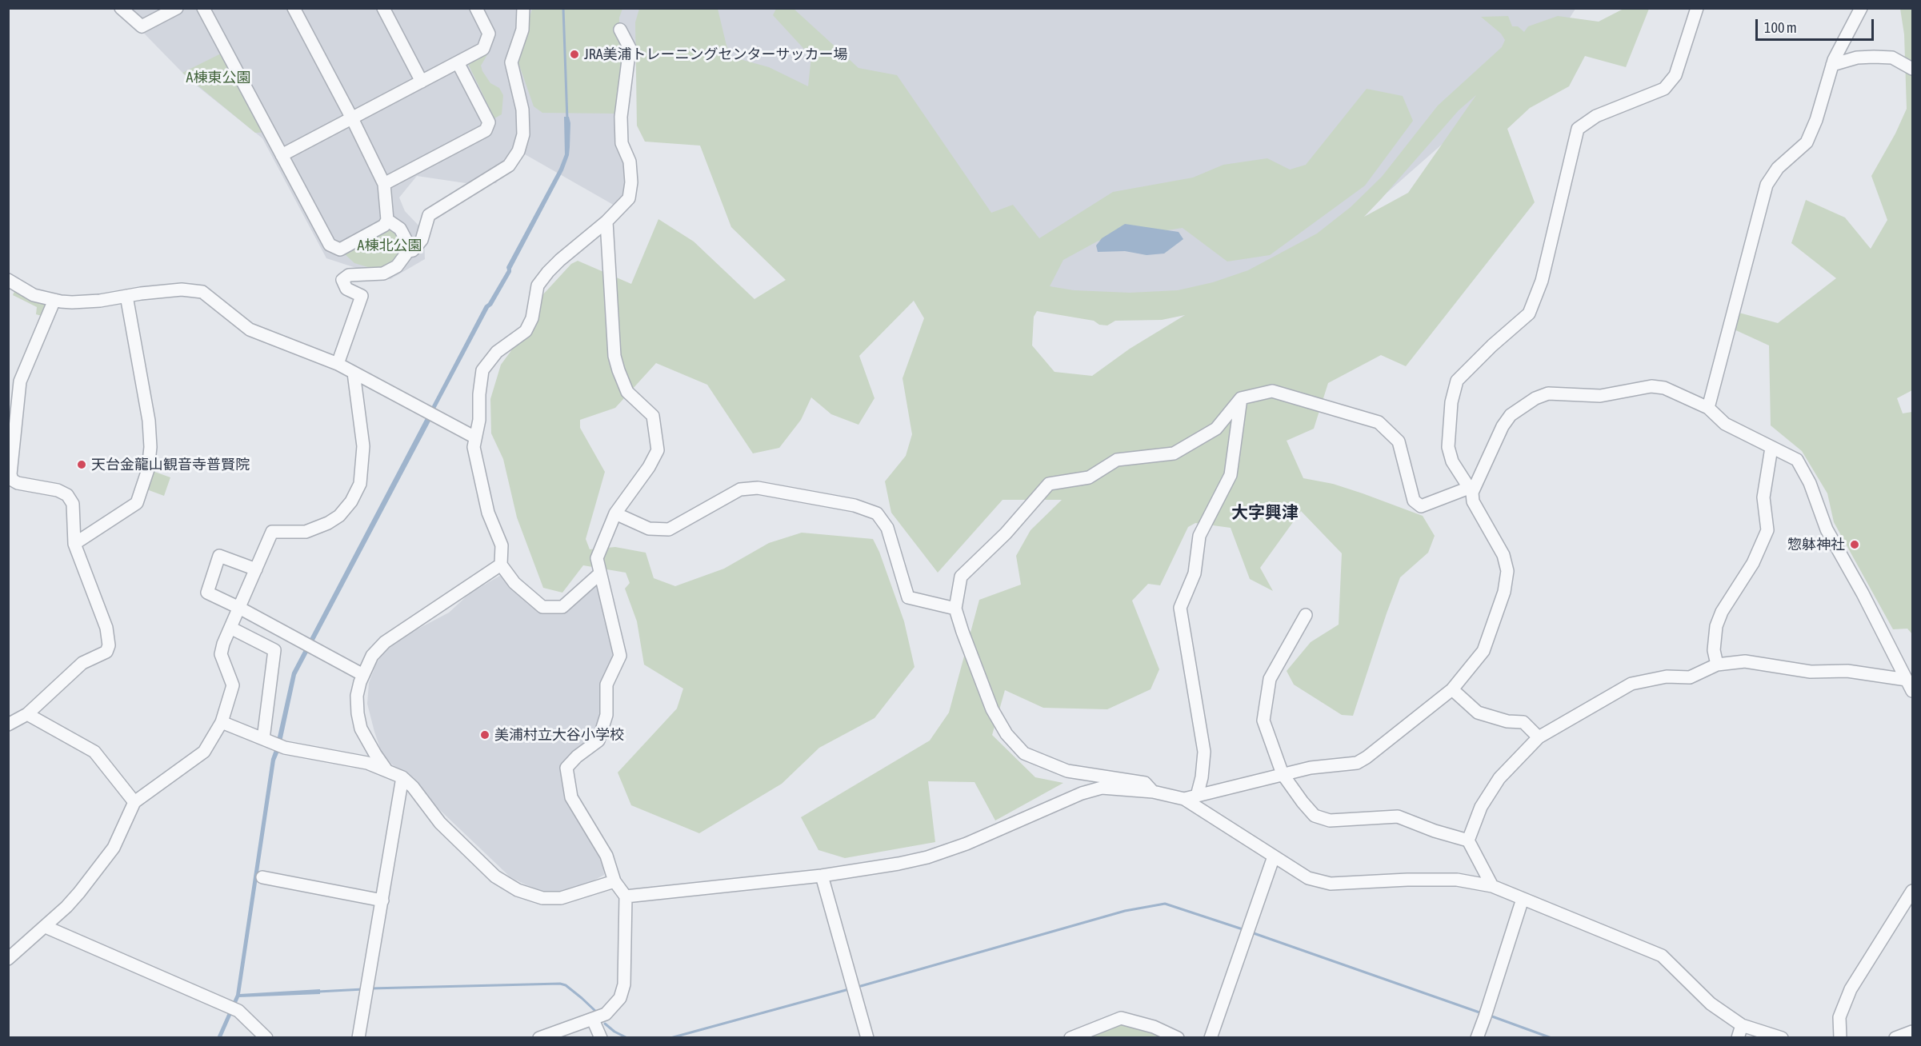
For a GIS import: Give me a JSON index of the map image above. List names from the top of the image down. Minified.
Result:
{"districts":["大字興津"],"parks":["A棟東公園","A棟北公園"],"places":["JRA美浦トレーニングセンターサッカー場","天台金龍山観音寺普賢院","惣躰神社","美浦村立大谷小学校"],"scale_bar":"100 m"}
